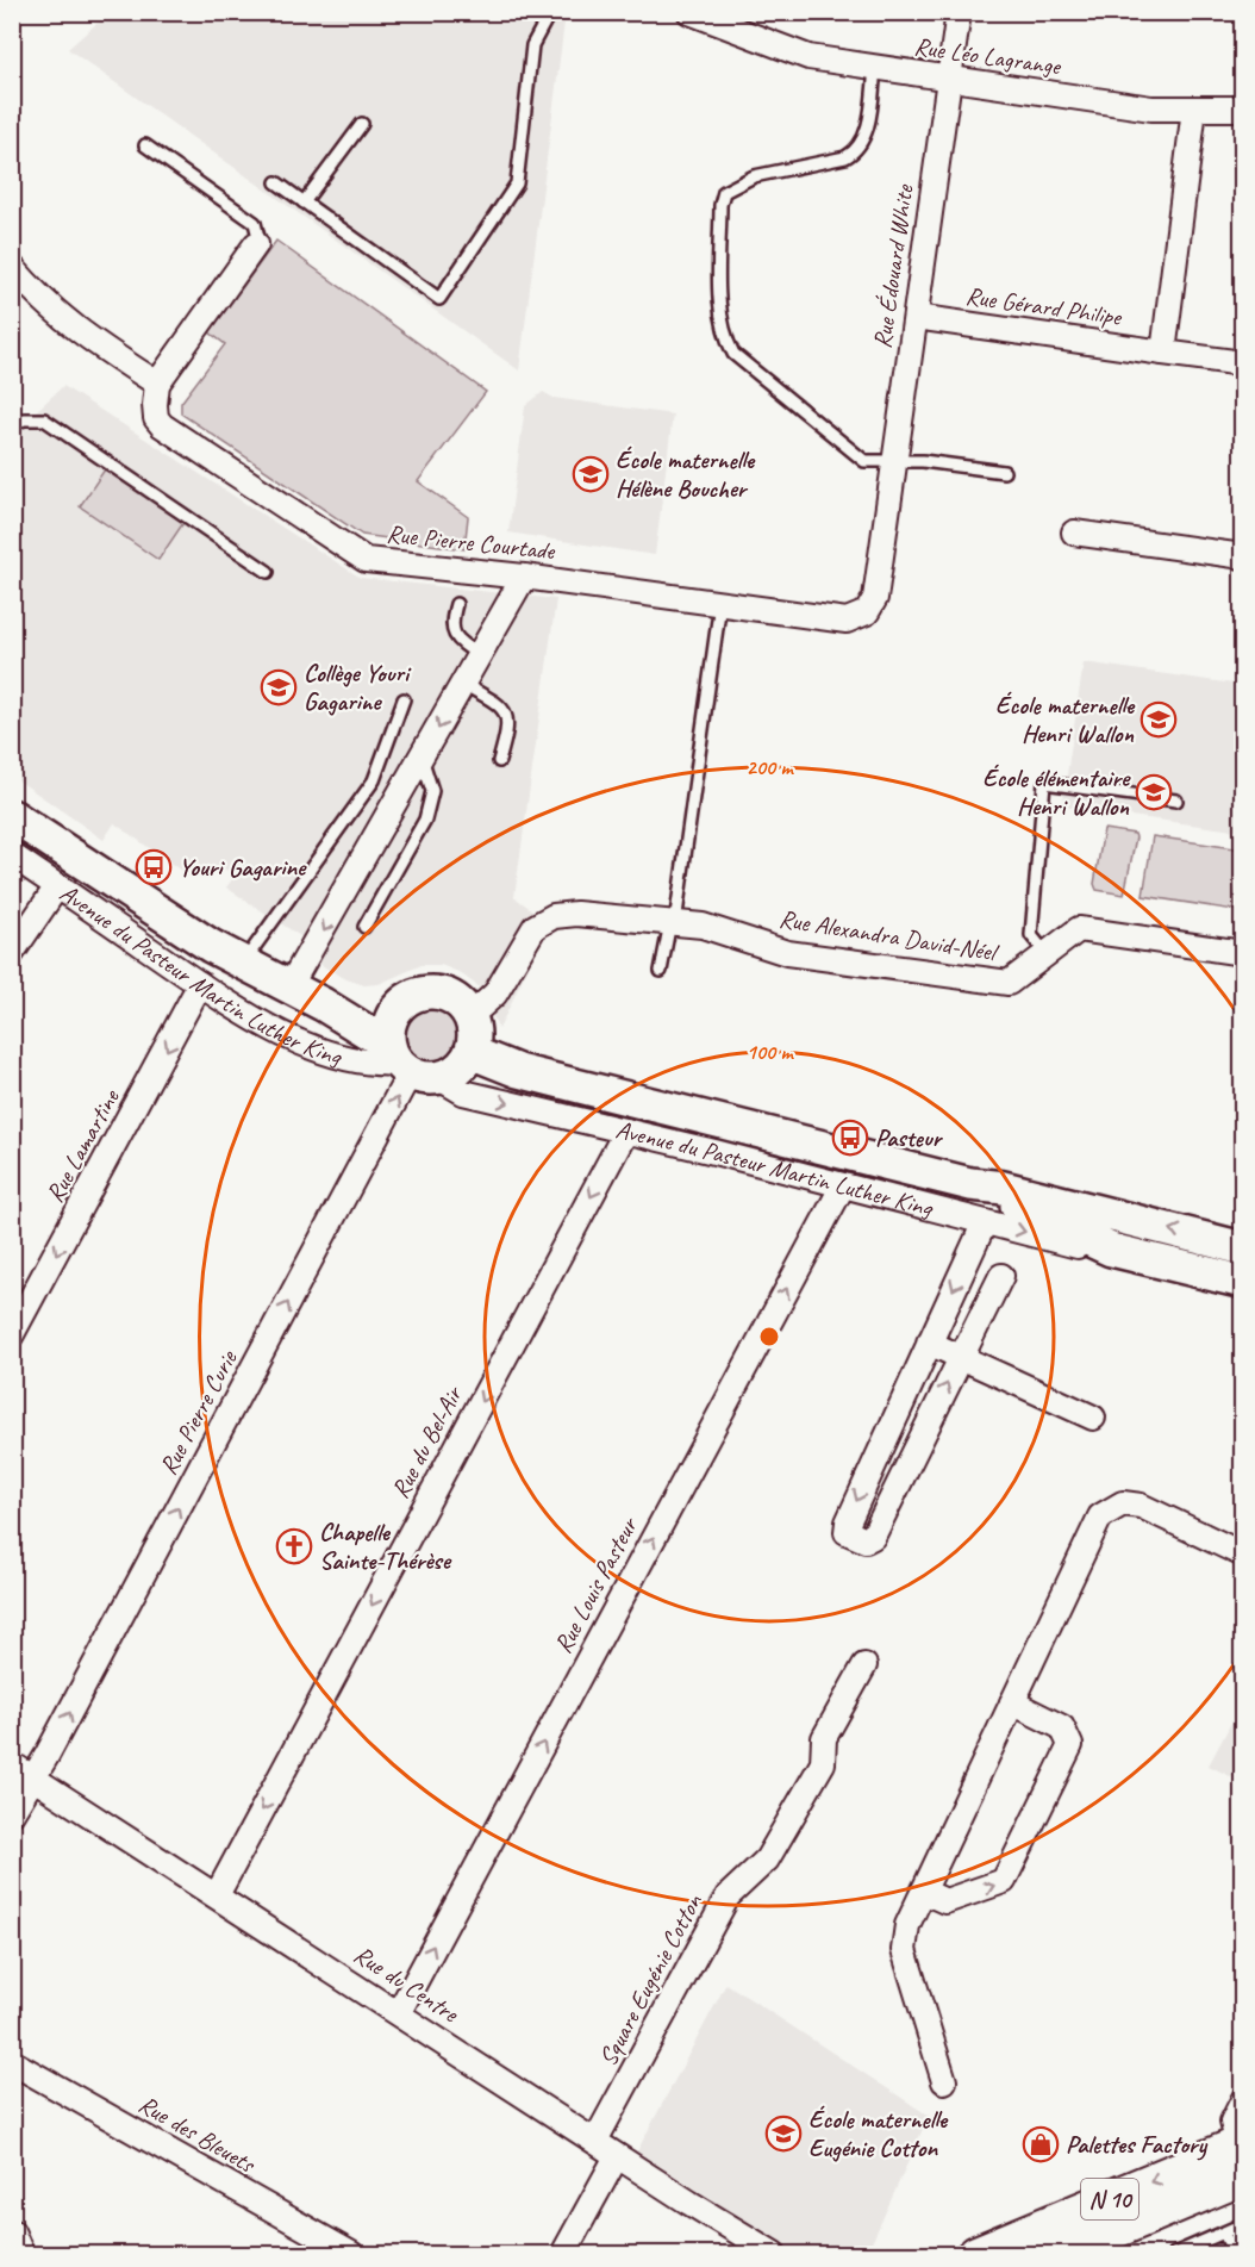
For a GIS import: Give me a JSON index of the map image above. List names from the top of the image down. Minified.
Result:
{"streets":{"main road":["N 10"],"street":["Rue Léo Lagrange","Rue Édouard White","Rue Gérard Philipe","Rue Pierre Courtade","Rue Alexandra David-Néel","Avenue du Pasteur Martin Luther King","Rue Lamartine","Rue Pierre Curie","Rue du Bel-Air","Rue Louis Pasteur","Square Eugénie Cotton","Rue du Centre","Rue des Bleuets"]},"crossings":[["Rue Léo Lagrange","Rue Édouard White"],["Rue Édouard White","Rue Gérard Philipe"],["Rue Édouard White","Rue Pierre Courtade"],["Rue Alexandra David-Néel","Avenue du Pasteur Martin Luther King"],["Rue Alexandra David-Néel","Rue Pierre Curie"],["Avenue du Pasteur Martin Luther King","Rue Lamartine"],["Avenue du Pasteur Martin Luther King","Rue Pierre Curie"],["Avenue du Pasteur Martin Luther King","Rue du Bel-Air"],["Avenue du Pasteur Martin Luther King","Rue Louis Pasteur"],["Rue Pierre Curie","Rue du Centre"],["Rue du Bel-Air","Rue du Centre"],["Rue Louis Pasteur","Rue du Centre"],["Square Eugénie Cotton","Rue du Centre"]],"one_way":["Rue Lamartine","Rue Pierre Curie","Rue du Bel-Air","Rue Louis Pasteur"],"places":{"school or university":["École maternelle Hélène Boucher","Collège Youri Gagarine","École maternelle Henri Wallon","École élémentaire Henri Wallon","École maternelle Eugénie Cotton"],"bus stop":["Youri Gagarine","Pasteur"],"church":["Chapelle Sainte-Thérèse"],"shop":["Palettes Factory"]},"rings":["200 m","100 m"]}
